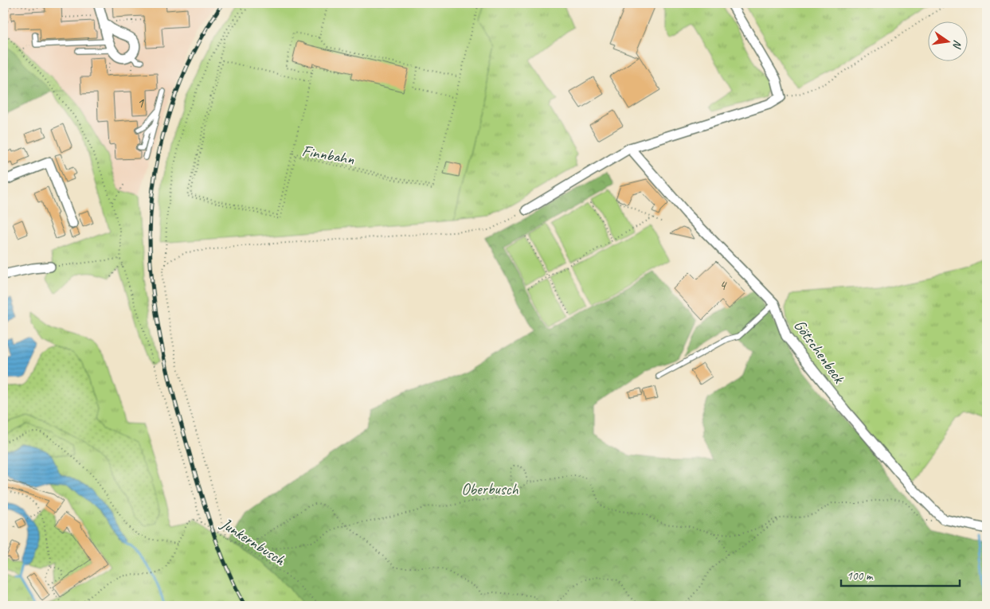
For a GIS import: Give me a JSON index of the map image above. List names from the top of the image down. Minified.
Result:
{"streets":{"street":["Götschenbeck"],"path":["Finnbahn","Junkernbusch"]},"parks":["Oberbusch"],"house_numbers":["1","4"],"scale_bar":"100 m","north":"right"}
